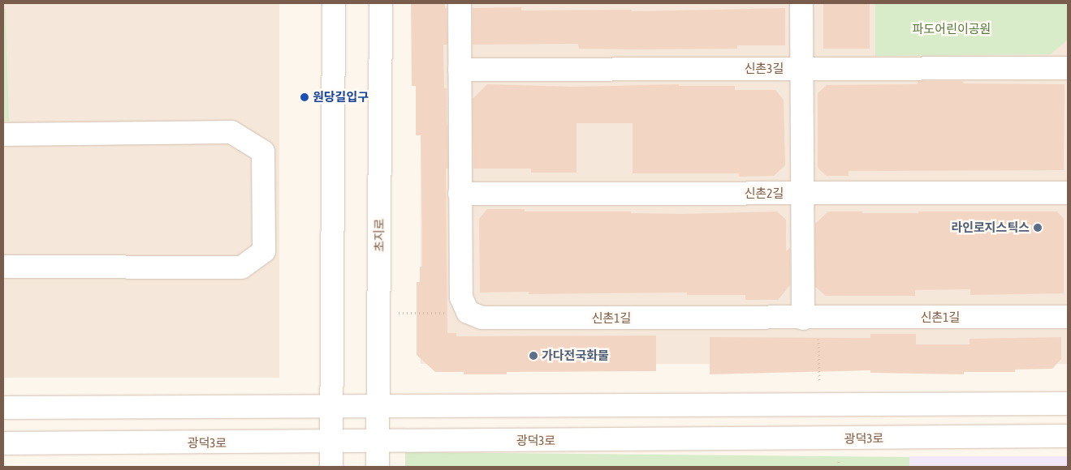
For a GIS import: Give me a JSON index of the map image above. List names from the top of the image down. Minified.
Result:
{"streets":{"street":["신촌3길","신촌2길","초지로","신촌1길","광덕3로"]},"crossings":[["초지로","광덕3로"]],"parks":["파도어린이공원"],"places":["원당길입구","라인로지스틱스","가다전국화물"]}
